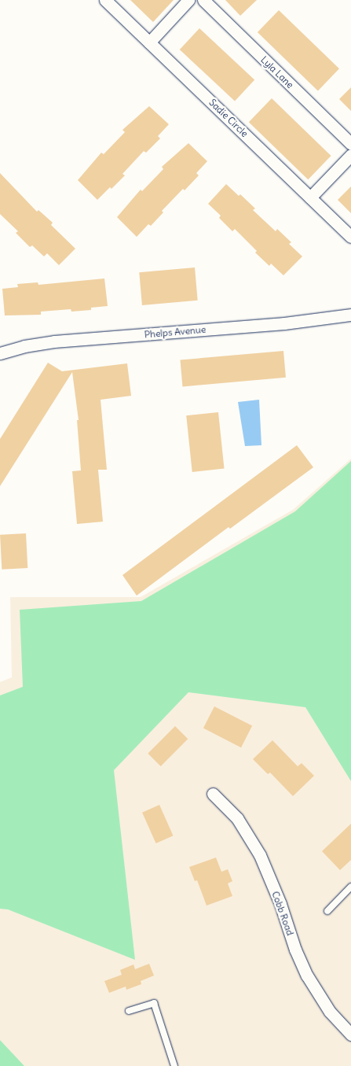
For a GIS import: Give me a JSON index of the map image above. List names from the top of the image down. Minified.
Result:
{"streets":{"street":["Lyla Lane","Sadie Circle","Phelps Avenue","Cobb Road"]}}
